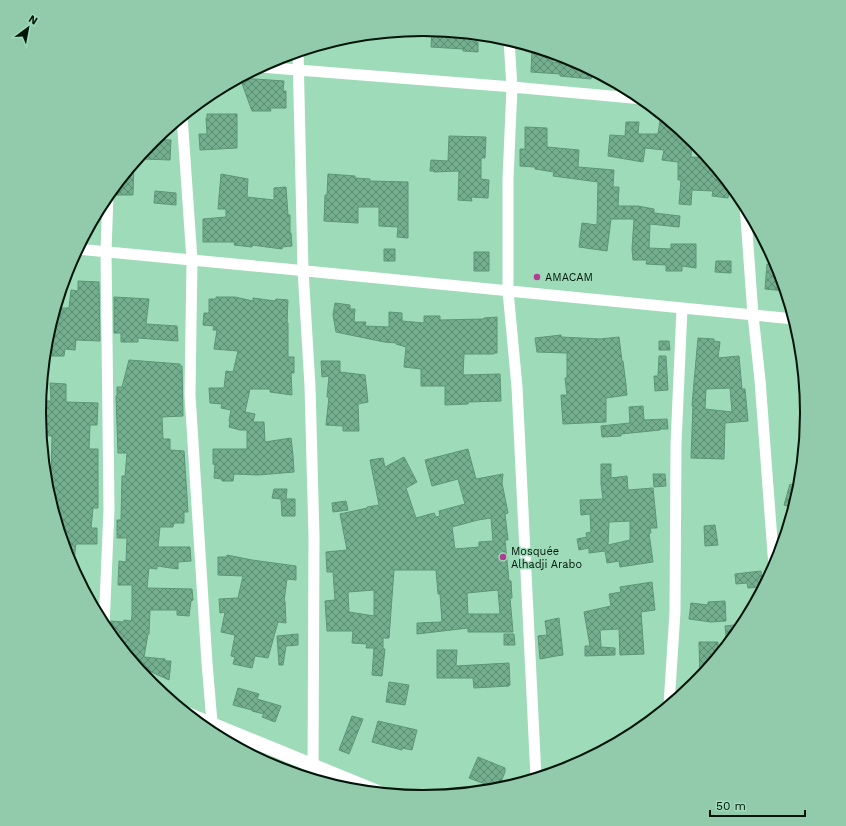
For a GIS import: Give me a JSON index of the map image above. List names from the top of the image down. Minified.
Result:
{"places":["AMACAM","Mosquée Alhadji Arabo"],"scale_bar":"50 m","north":"top right"}
